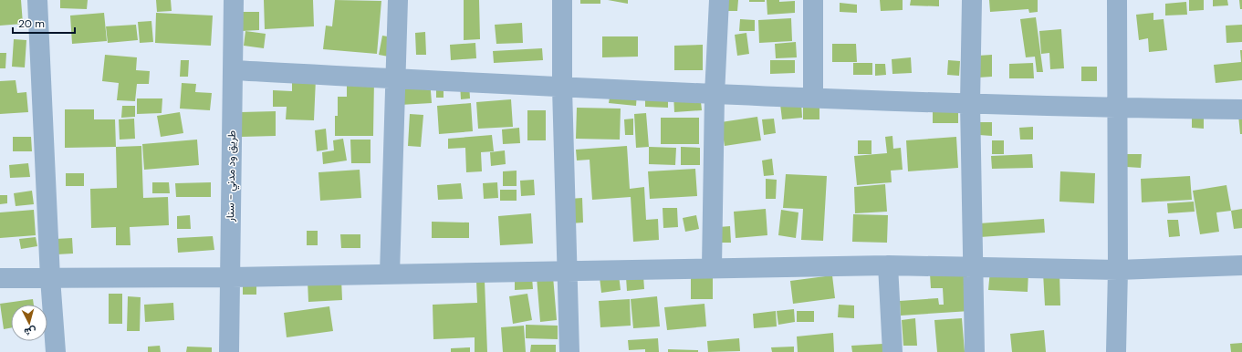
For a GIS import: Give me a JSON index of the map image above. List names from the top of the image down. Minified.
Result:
{"streets":{"street":["طريق ود مدني - سنار"]},"scale_bar":"20 m","north":"bottom"}
